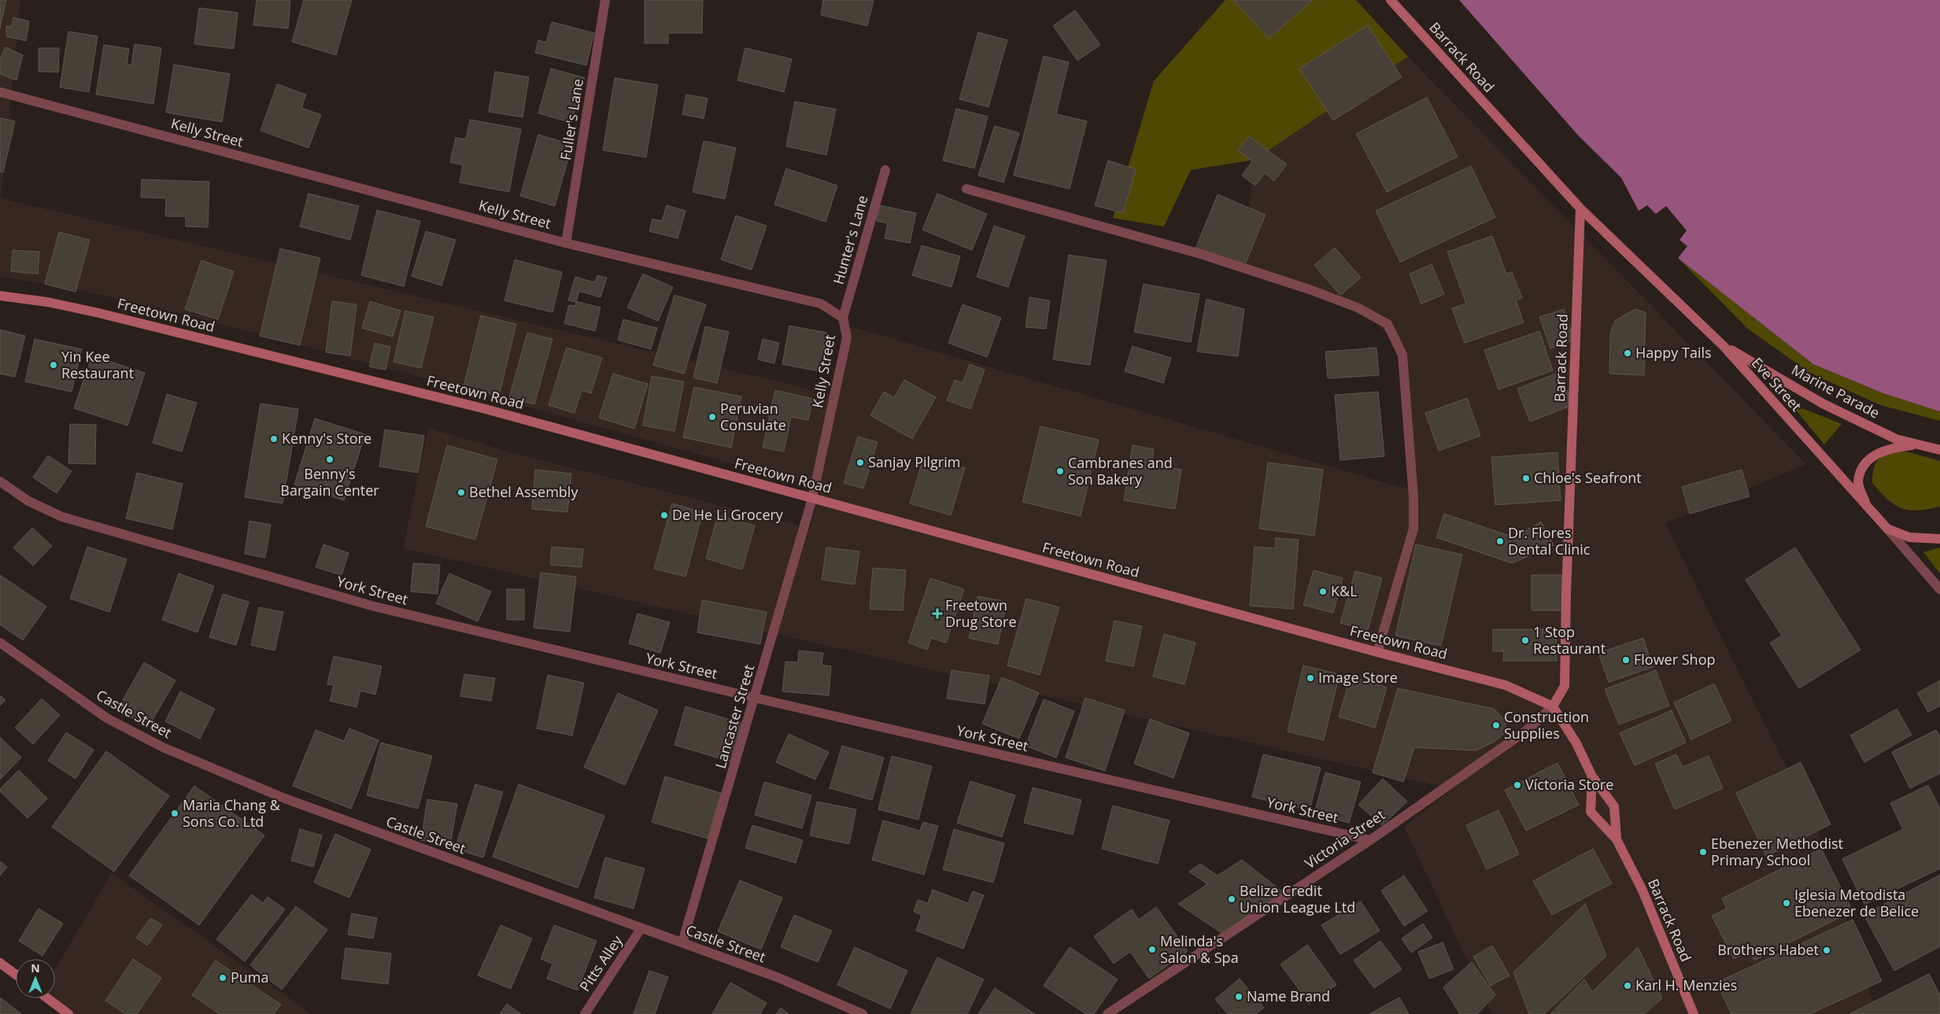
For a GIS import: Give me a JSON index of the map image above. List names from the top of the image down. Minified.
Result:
{"streets":{"main road":["Barrack Road","Freetown Road","Eve Street","Marine Parade"],"street":["Fuller's Lane","Kelly Street","Hunter's Lane","York Street","Castle Street","Lancaster Street","Victoria Street","Pitts Alley"]},"crossings":[["Barrack Road","Freetown Road"],["Barrack Road","Eve Street"],["Barrack Road","Victoria Street"],["Fuller's Lane","Kelly Street"],["Kelly Street","Hunter's Lane"],["Kelly Street","Freetown Road"],["Kelly Street","Lancaster Street"],["Freetown Road","Lancaster Street"],["Freetown Road","Victoria Street"],["Eve Street","Marine Parade"],["York Street","Lancaster Street"],["York Street","Victoria Street"],["Castle Street","Lancaster Street"],["Castle Street","Pitts Alley"]],"places":{"other":["Happy Tails","Yin Kee Restaurant","Peruvian Consulate","Kenny's Store","Benny's Bargain Center","Sanjay Pilgrim","Cambranes and Son Bakery","Chloe's Seafront","Bethel Assembly","De He Li Grocery","Dr. Flores Dental Clinic","K&L","1 Stop Restaurant","Flower Shop","Image Store","Construction Supplies","Víctoria Store","Maria Chang & Sons Co. Ltd","Ebenezer Methodist Primary School","Belize Credit Union League Ltd","Iglesia Metodista Ebenezer de Belice","Melinda's Salon & Spa","Brothers Habet","Puma","Karl H. Menzies","Name Brand"],"health":["Freetown Drug Store"]},"north":"top"}
